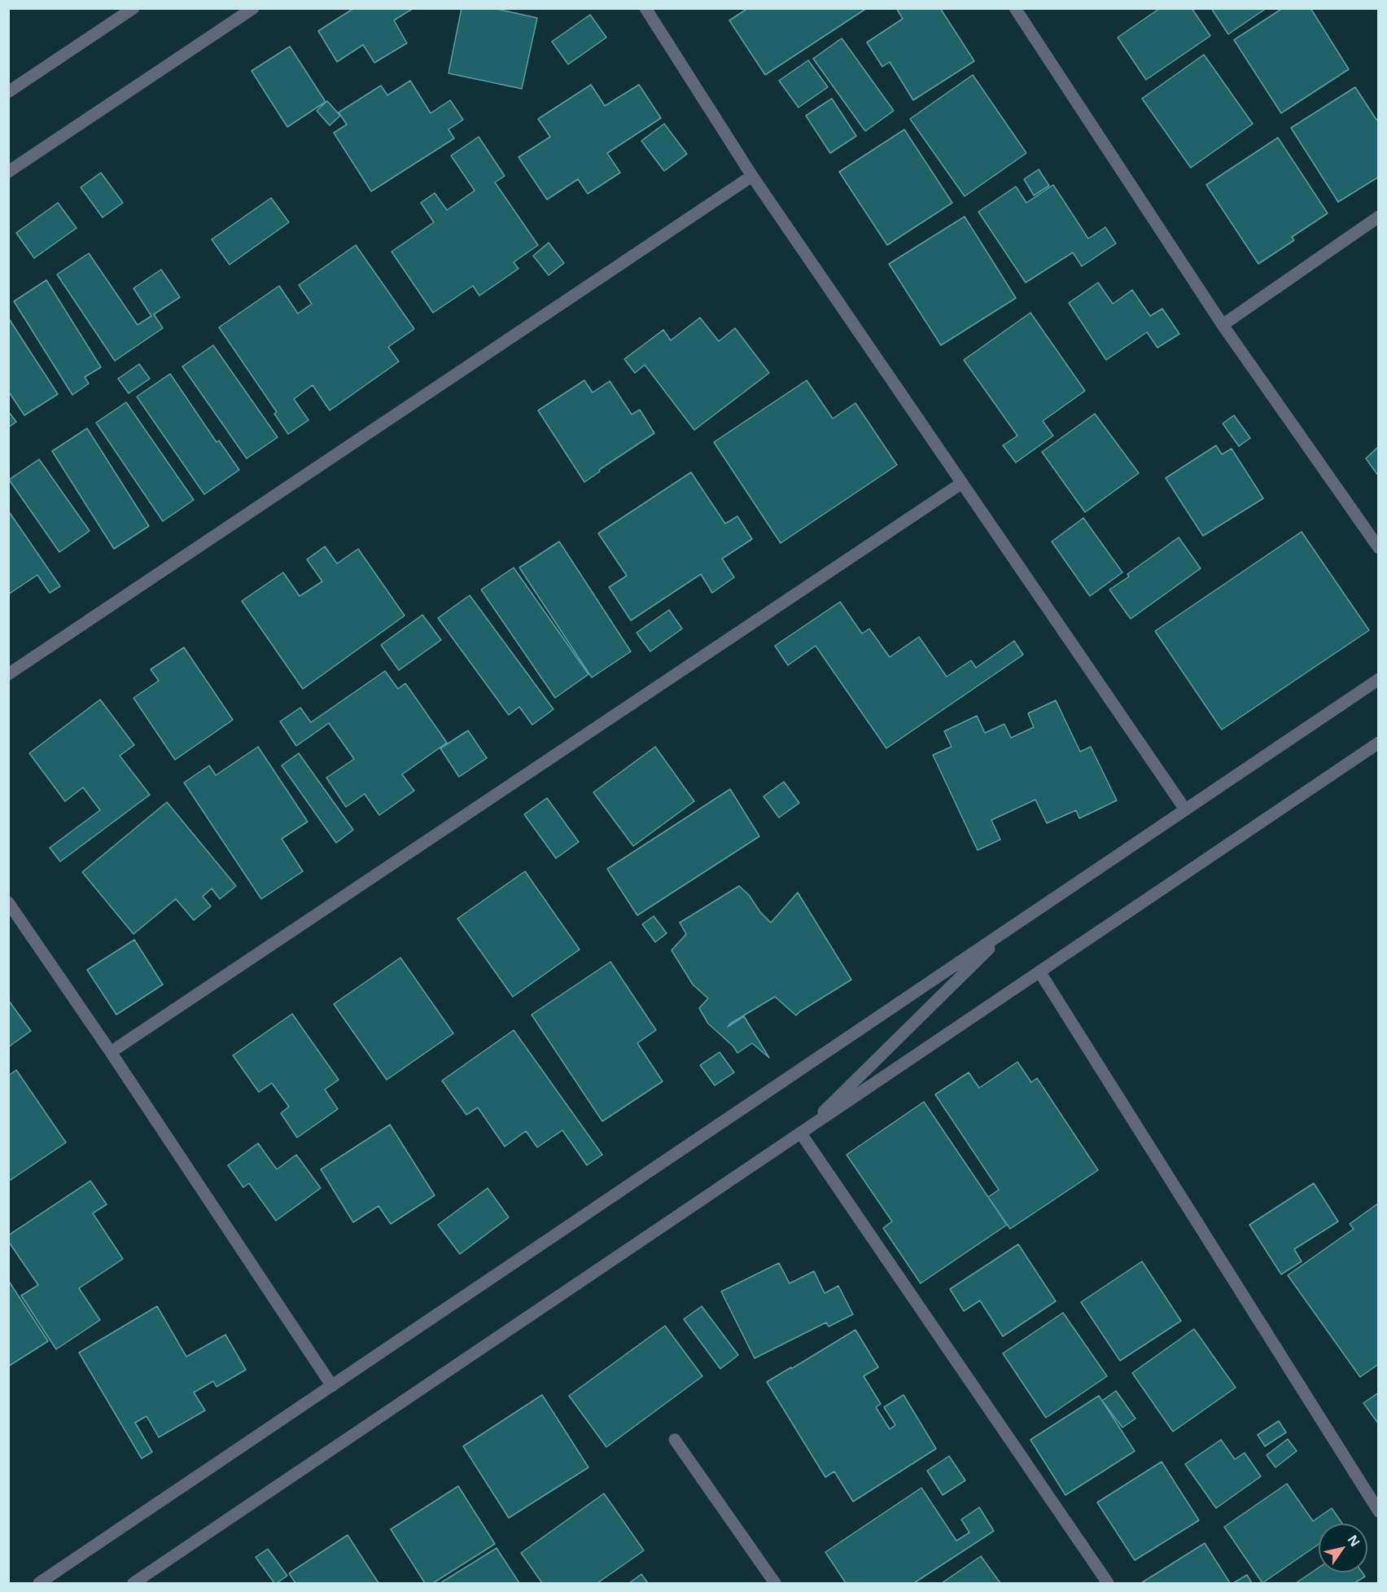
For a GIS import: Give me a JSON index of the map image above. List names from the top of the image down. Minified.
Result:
{"north":"top right"}
